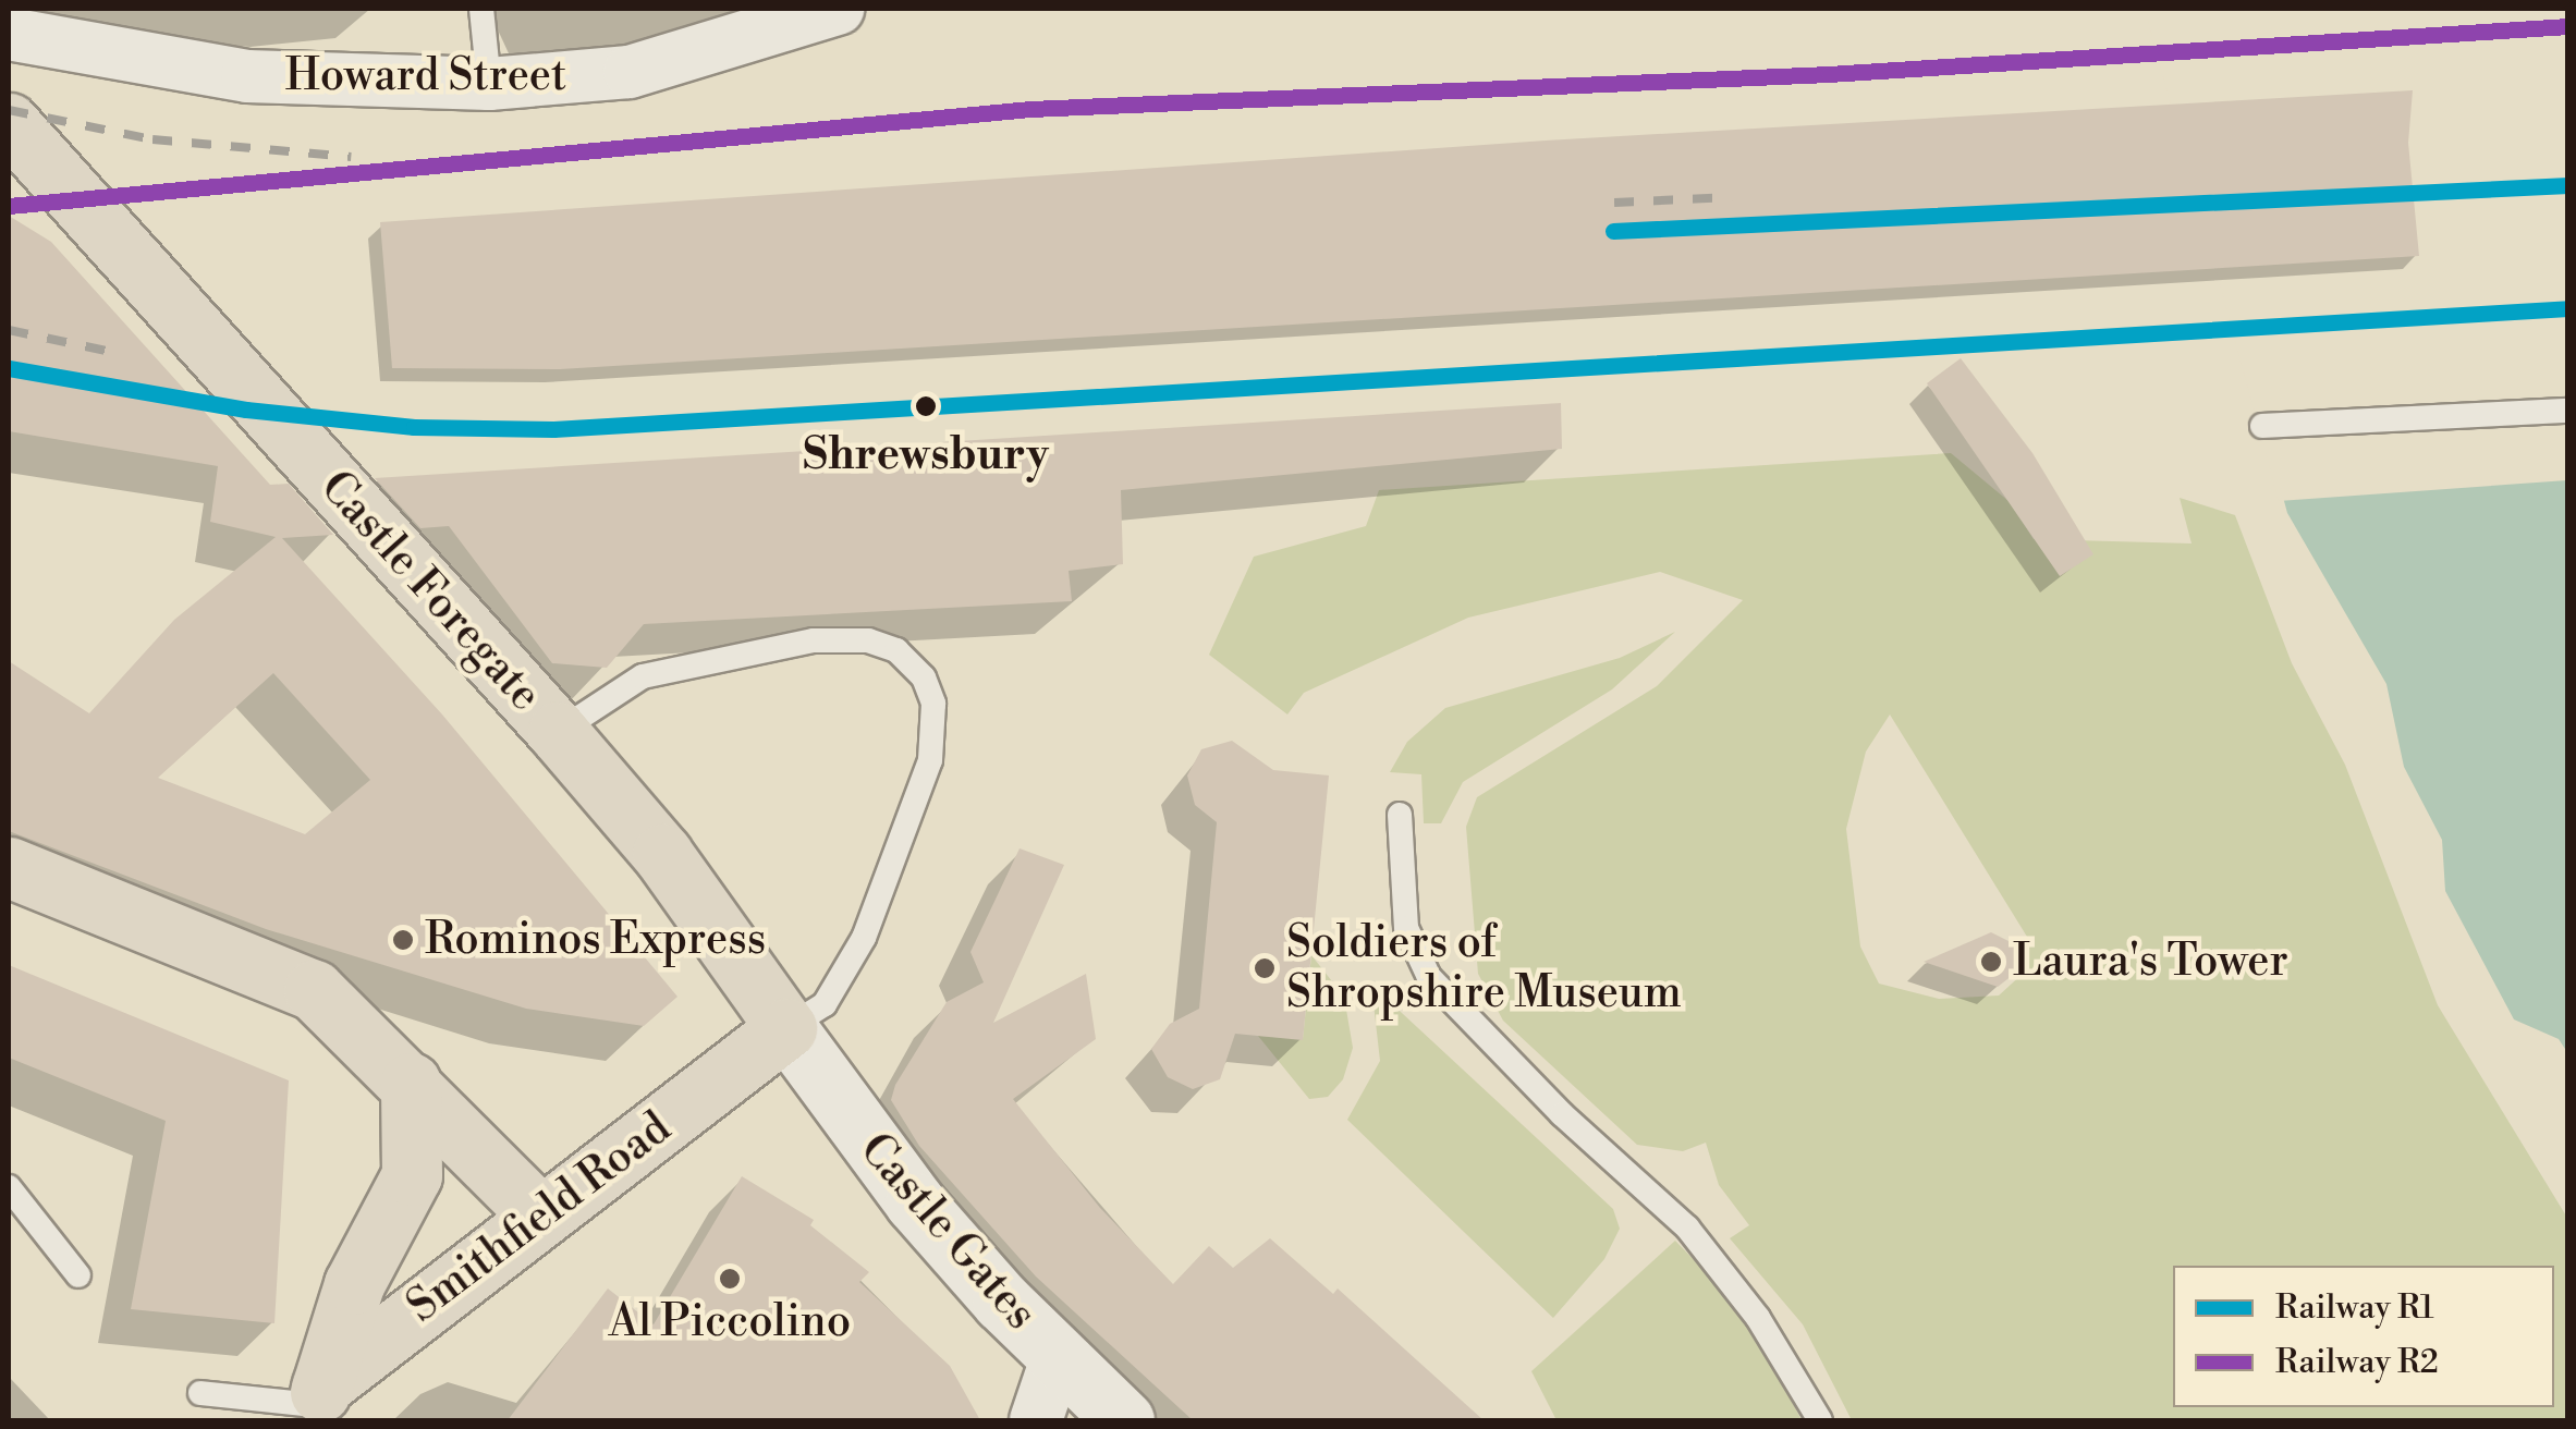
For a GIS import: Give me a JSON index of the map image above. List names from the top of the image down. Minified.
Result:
{"streets":{"main road":["Castle Foregate","Smithfield Road"],"street":["Howard Street","Castle Gates"]},"crossings":[["Castle Foregate","Smithfield Road"],["Castle Foregate","Castle Gates"],["Smithfield Road","Castle Gates"]],"places":["Shrewsbury","Rominos Express","Laura's Tower","Soldiers of Shropshire Museum","Al Piccolino"],"lines":["rail line R2","rail line R1"],"legend":["Railway R1","Railway R2"]}
